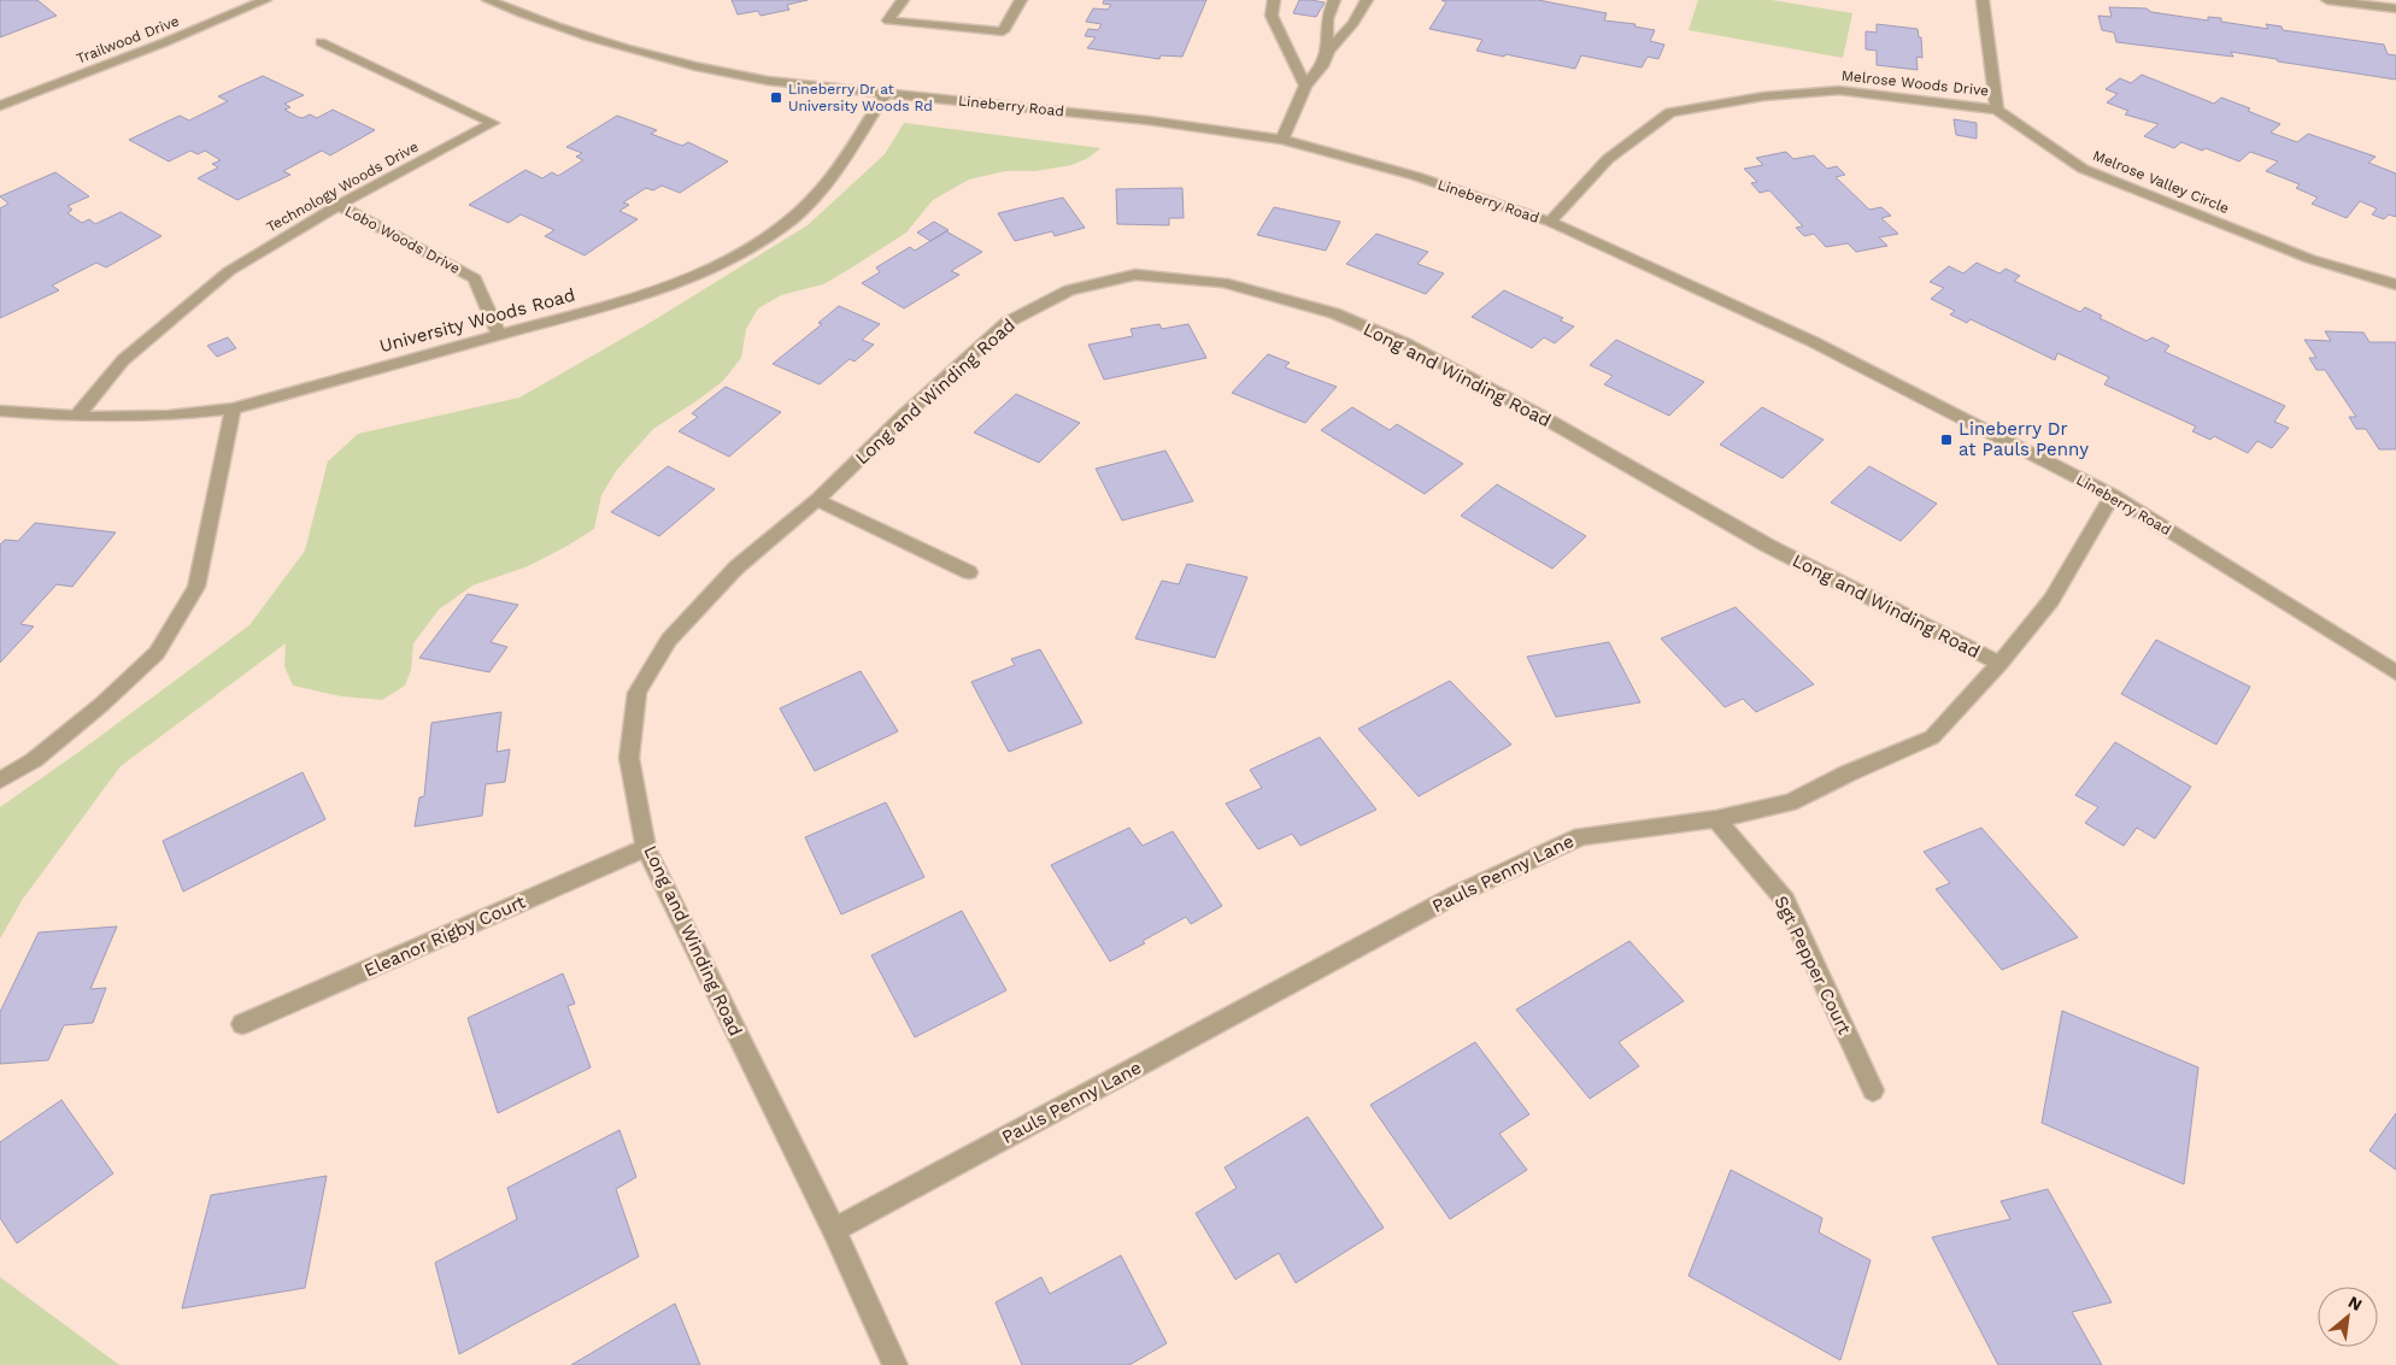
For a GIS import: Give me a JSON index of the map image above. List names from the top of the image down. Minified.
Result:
{"streets":{"street":["Trailwood Drive","Melrose Woods Drive","Lineberry Road","Melrose Valley Circle","Technology Woods Drive","Lobo Woods Drive","University Woods Road","Long and Winding Road","Pauls Penny Lane","Eleanor Rigby Court","Sgt Pepper Court"]},"crossings":[["Melrose Woods Drive","Lineberry Road"],["Melrose Woods Drive","Melrose Valley Circle"],["Lineberry Road","University Woods Road"],["Lineberry Road","Pauls Penny Lane"],["Technology Woods Drive","Lobo Woods Drive"],["Technology Woods Drive","University Woods Road"],["Lobo Woods Drive","University Woods Road"],["Long and Winding Road","Pauls Penny Lane"],["Long and Winding Road","Eleanor Rigby Court"],["Pauls Penny Lane","Sgt Pepper Court"]],"places":{"transit":["Lineberry Dr at University Woods Rd","Lineberry Dr at Pauls Penny"]},"north":"top right"}
